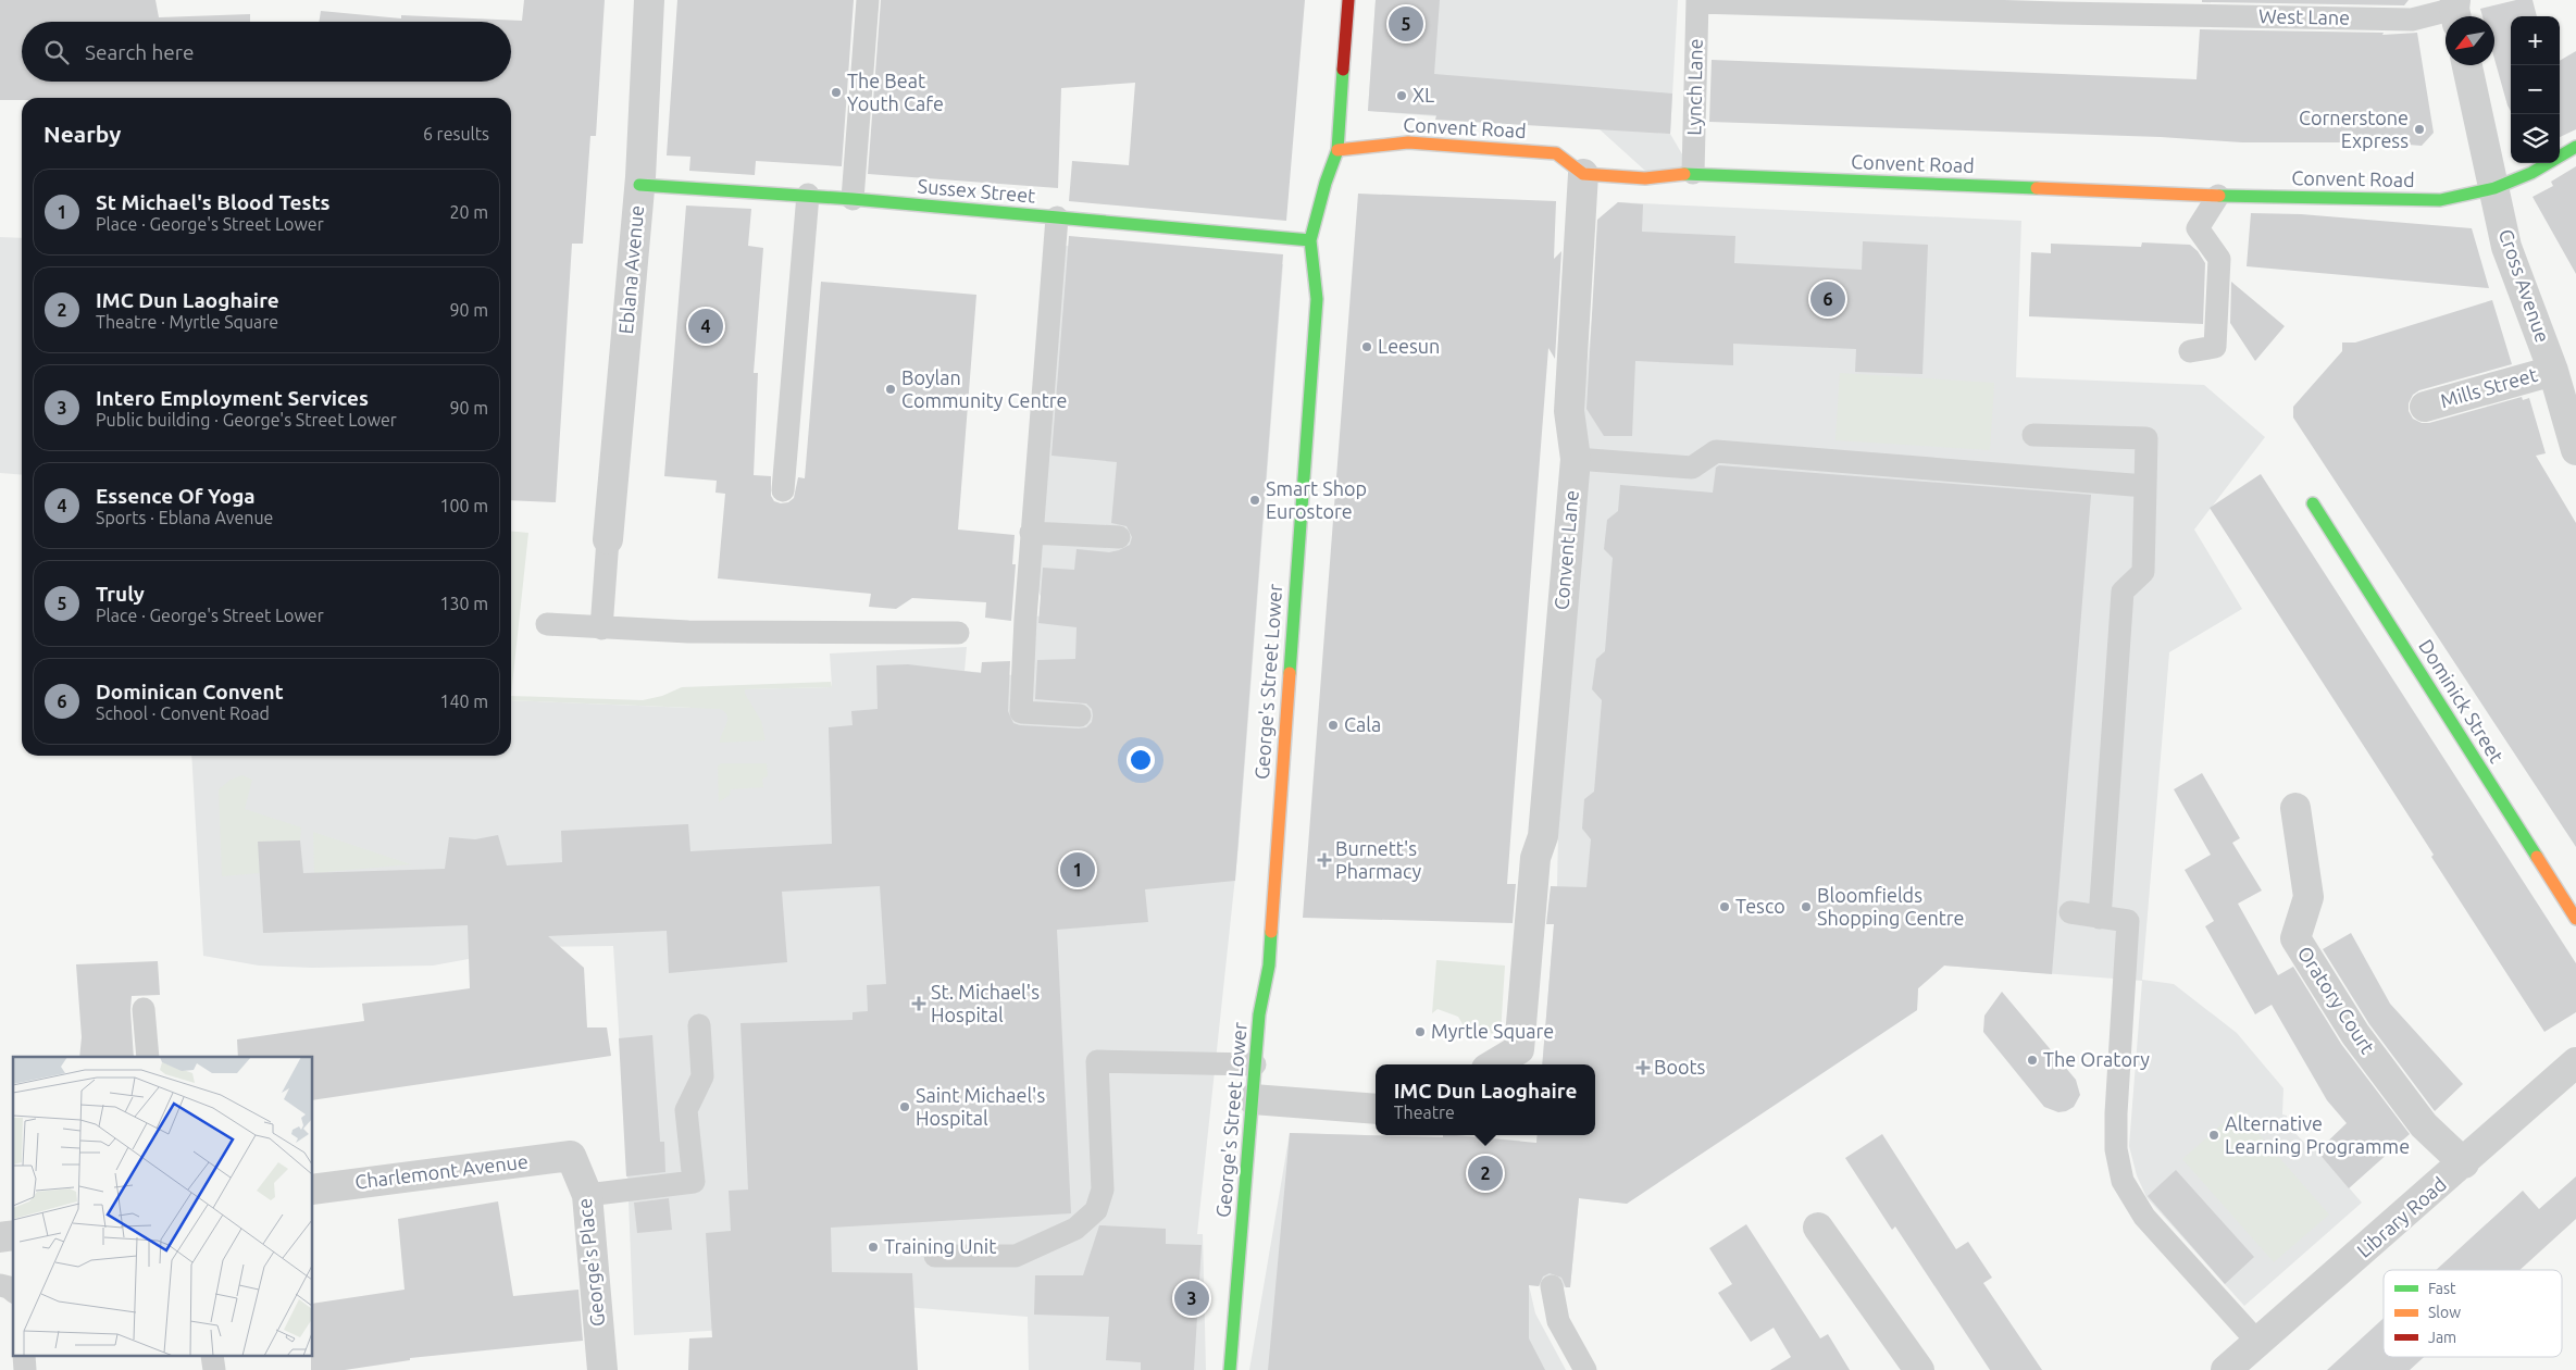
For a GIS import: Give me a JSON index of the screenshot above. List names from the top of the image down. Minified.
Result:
{"streets":{"street":["Convent Road","Sussex Street","Eblana Avenue","Cross Avenue","Mills Street","Convent Lane","George's Street Lower","Dominick Street","Oratory Court","Charlemont Avenue","Library Road","George's Place"],"lane":["West Lane","Lynch Lane"]},"crossings":[["West Lane","Lynch Lane"],["Lynch Lane","Convent Road"],["Convent Road","Cross Avenue"],["Convent Road","Convent Lane"],["Convent Road","George's Street Lower"],["Sussex Street","Eblana Avenue"],["Sussex Street","George's Street Lower"],["Cross Avenue","Mills Street"],["Oratory Court","Library Road"],["Charlemont Avenue","George's Place"]],"places":{"other":["The Beat Youth Cafe","XL","Cornerstone Express","Leesun","Boylan Community Centre","Smart Shop Eurostore","Cala","Tesco","Bloomfields Shopping Centre","Myrtle Square","The Oratory","Saint Michael's Hospital","Alternative Learning Programme","Training Unit"],"health":["Burnett's Pharmacy","St. Michael's Hospital","Boots"]},"legend":["Fast","Slow","Jam"],"north":"bottom left","page":{"pins":["5","6","4","1","2","3"],"map_buttons":["+","−"],"search":"Search here","heading":["Nearby","6 results"],"list":[{"mark":"1","name":"St Michael's Blood Tests","note":"Place · George's Street Lower","value":"20 m"},{"mark":"2","name":"IMC Dun Laoghaire","note":"Theatre · Myrtle Square","value":"90 m"},{"mark":"3","name":"Intero Employment Services","note":"Public building · George's Street Lower","value":"90 m"},{"mark":"4","name":"Essence Of Yoga","note":"Sports · Eblana Avenue","value":"100 m"},{"mark":"5","name":"Truly","note":"Place · George's Street Lower","value":"130 m"},{"mark":"6","name":"Dominican Convent","note":"School · Convent Road","value":"140 m"}],"popup":["IMC Dun Laoghaire","Theatre"]}}
